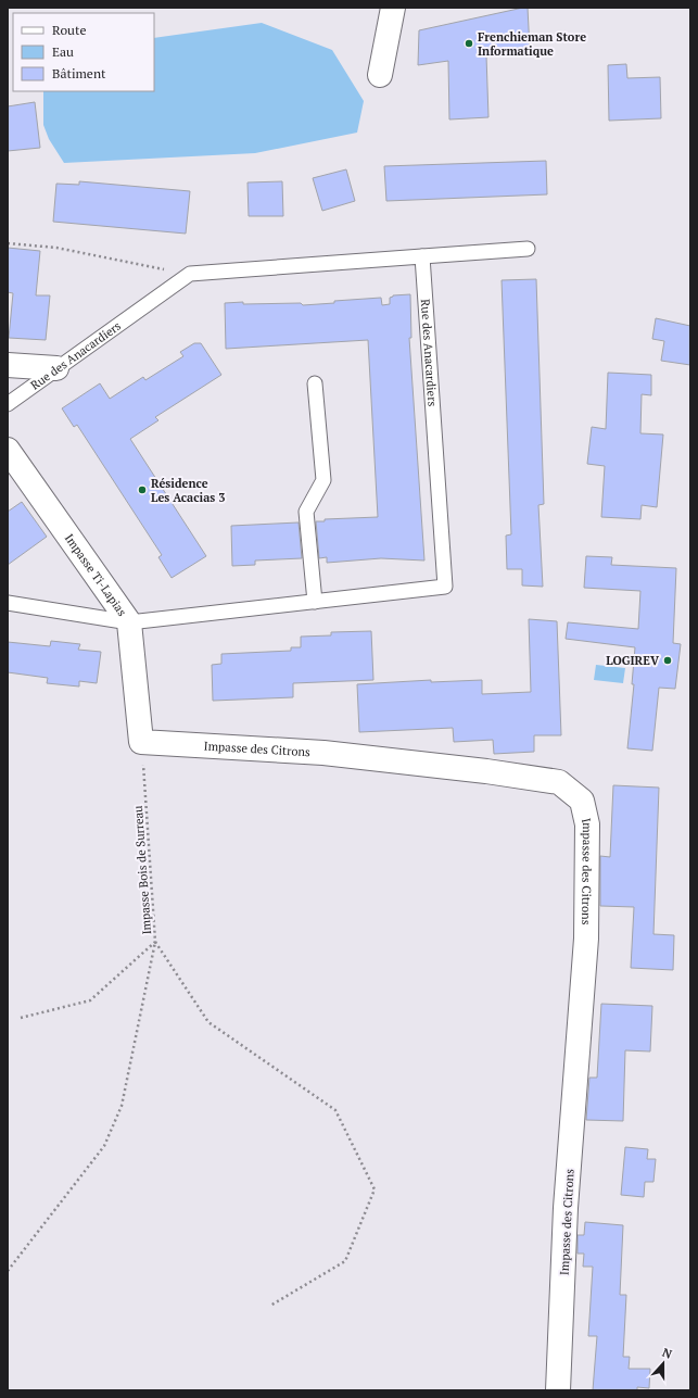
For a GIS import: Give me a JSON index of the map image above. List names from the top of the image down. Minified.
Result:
{"streets":{"street":["Impasse Ti-Lapias","Impasse des Citrons"],"lane":["Rue des Anacardiers"],"path":["Impasse Bois de Surreau"]},"crossings":[["Rue des Anacardiers","Impasse Ti-Lapias"],["Impasse Ti-Lapias","Impasse des Citrons"],["Impasse Ti-Lapias","Impasse Bois de Surreau"],["Impasse des Citrons","Impasse Bois de Surreau"]],"places":["Frenchieman Store Informatique","Résidence Les Acacias 3","LOGIREV"],"legend":["Route","Eau","Bâtiment"],"north":"top"}
